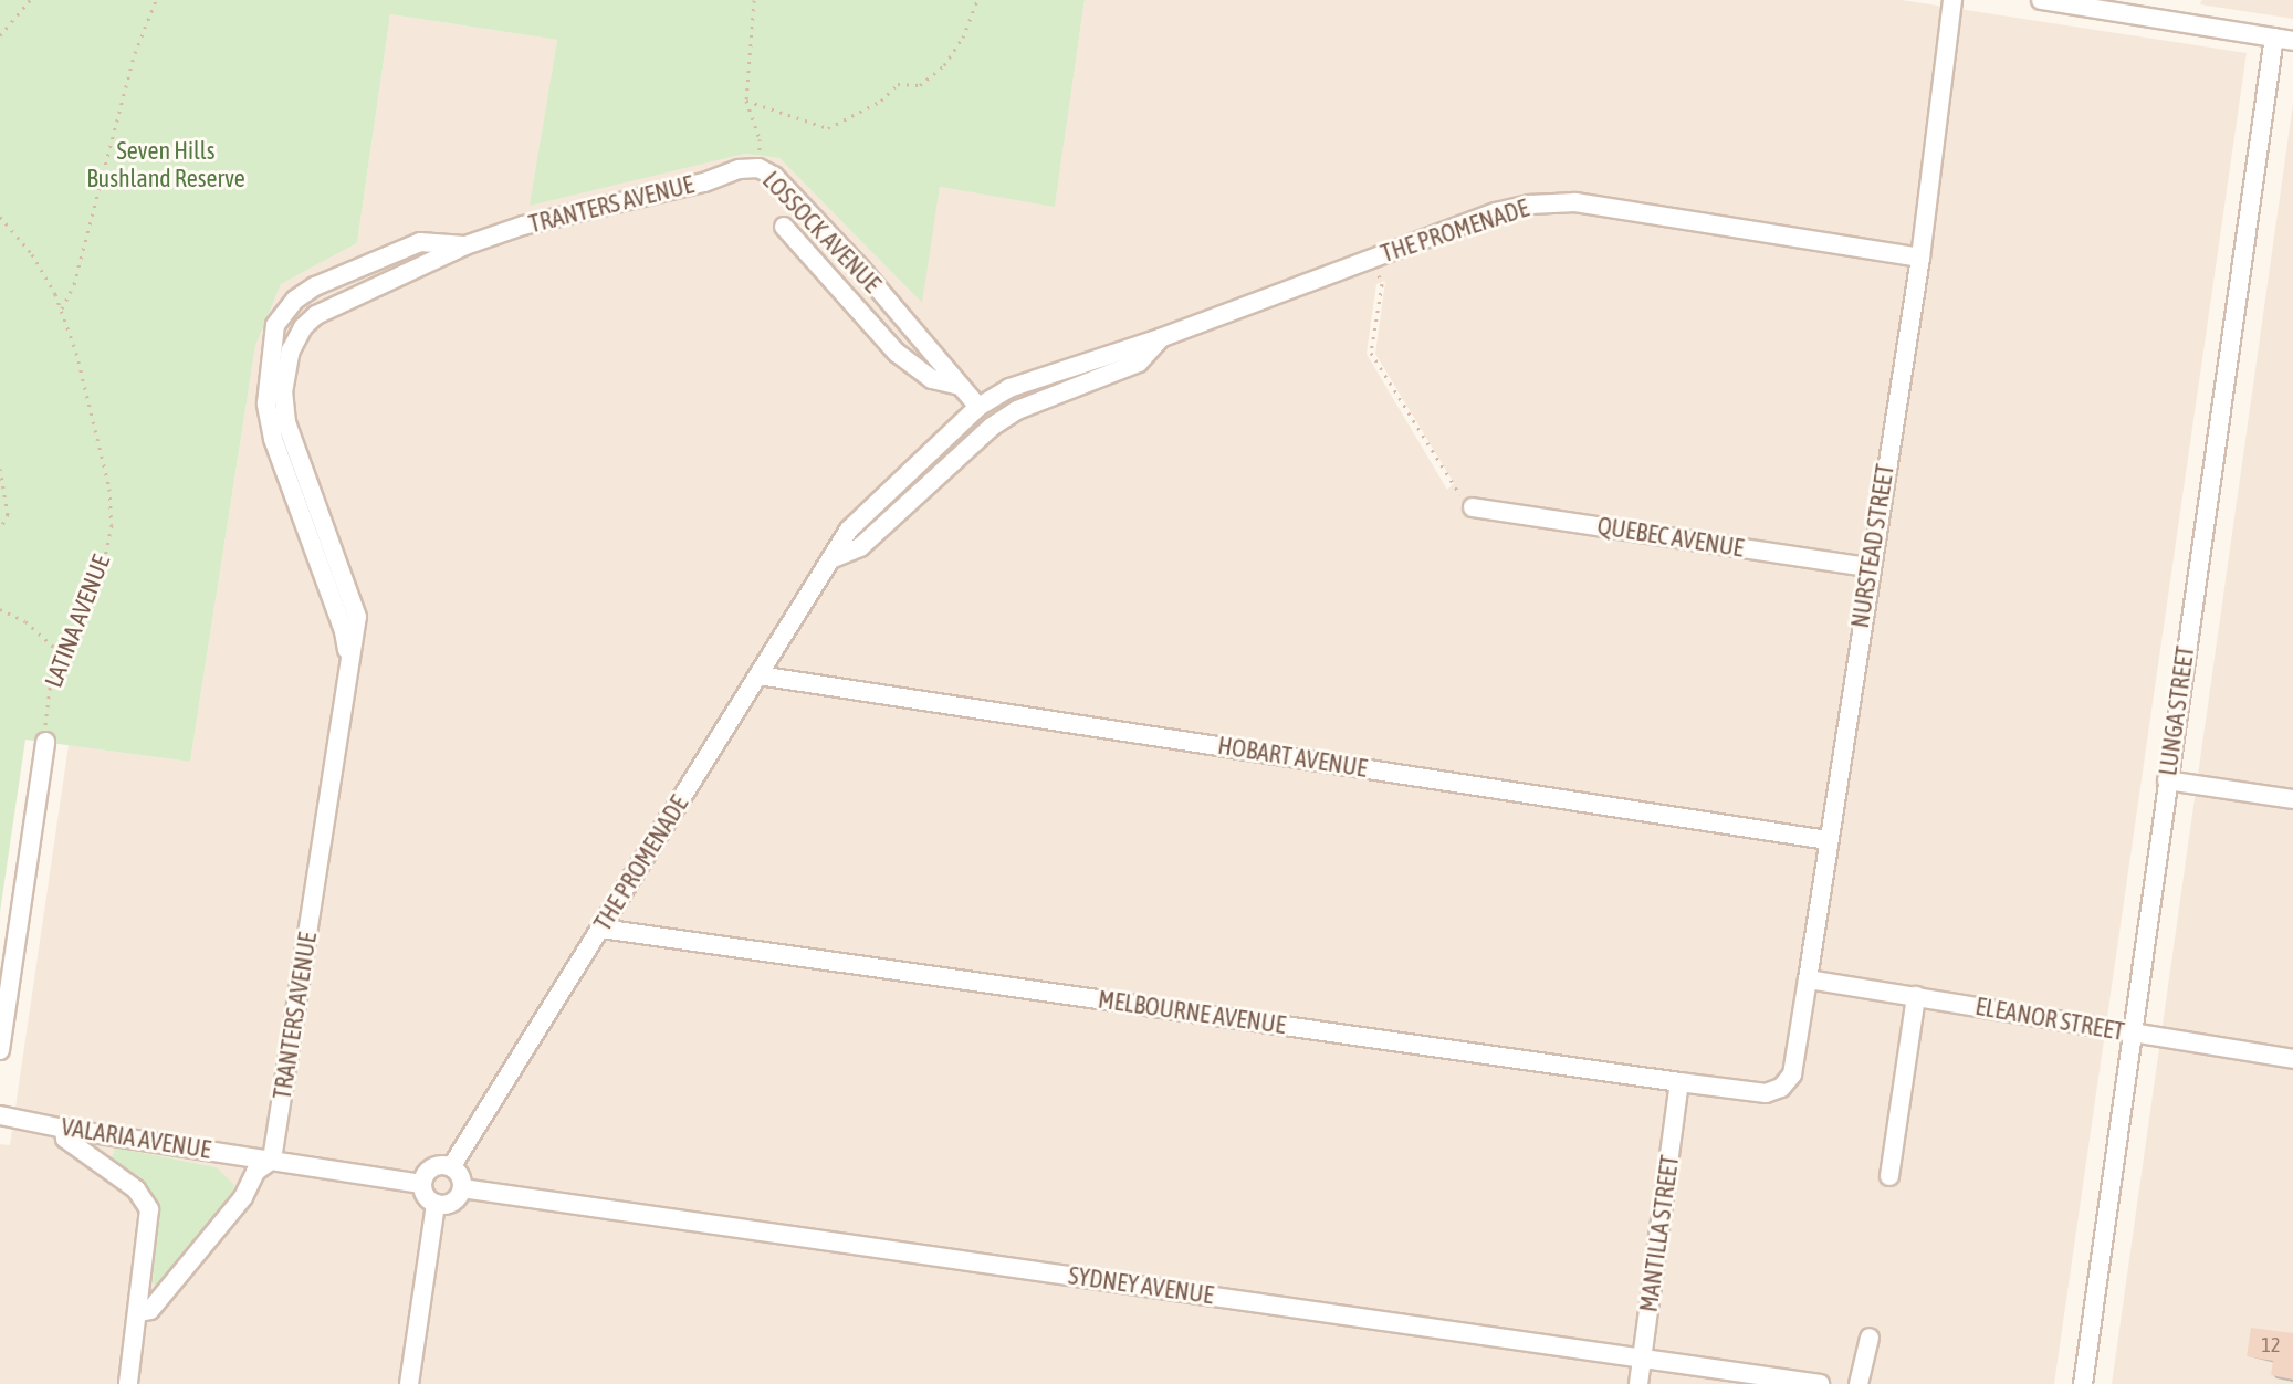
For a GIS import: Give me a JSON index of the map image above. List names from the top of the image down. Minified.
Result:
{"streets":{"street":["TRANTERS AVENUE","THE PROMENADE","LOSSOCK AVENUE","QUEBEC AVENUE","NURSTEAD STREET","LUNGA STREET","HOBART AVENUE","MELBOURNE AVENUE","ELEANOR STREET","VALARIA AVENUE","MANTILLA STREET","SYDNEY AVENUE"],"path":["LATINA AVENUE"]},"crossings":[["TRANTERS AVENUE","LOSSOCK AVENUE"],["TRANTERS AVENUE","VALARIA AVENUE"],["THE PROMENADE","LOSSOCK AVENUE"],["THE PROMENADE","NURSTEAD STREET"],["THE PROMENADE","HOBART AVENUE"],["THE PROMENADE","MELBOURNE AVENUE"],["THE PROMENADE","SYDNEY AVENUE"],["QUEBEC AVENUE","NURSTEAD STREET"],["NURSTEAD STREET","HOBART AVENUE"],["NURSTEAD STREET","MELBOURNE AVENUE"],["NURSTEAD STREET","ELEANOR STREET"],["LUNGA STREET","ELEANOR STREET"],["MELBOURNE AVENUE","MANTILLA STREET"],["MANTILLA STREET","SYDNEY AVENUE"]],"parks":["Seven Hills Bushland Reserve"],"house_numbers":["12"]}
